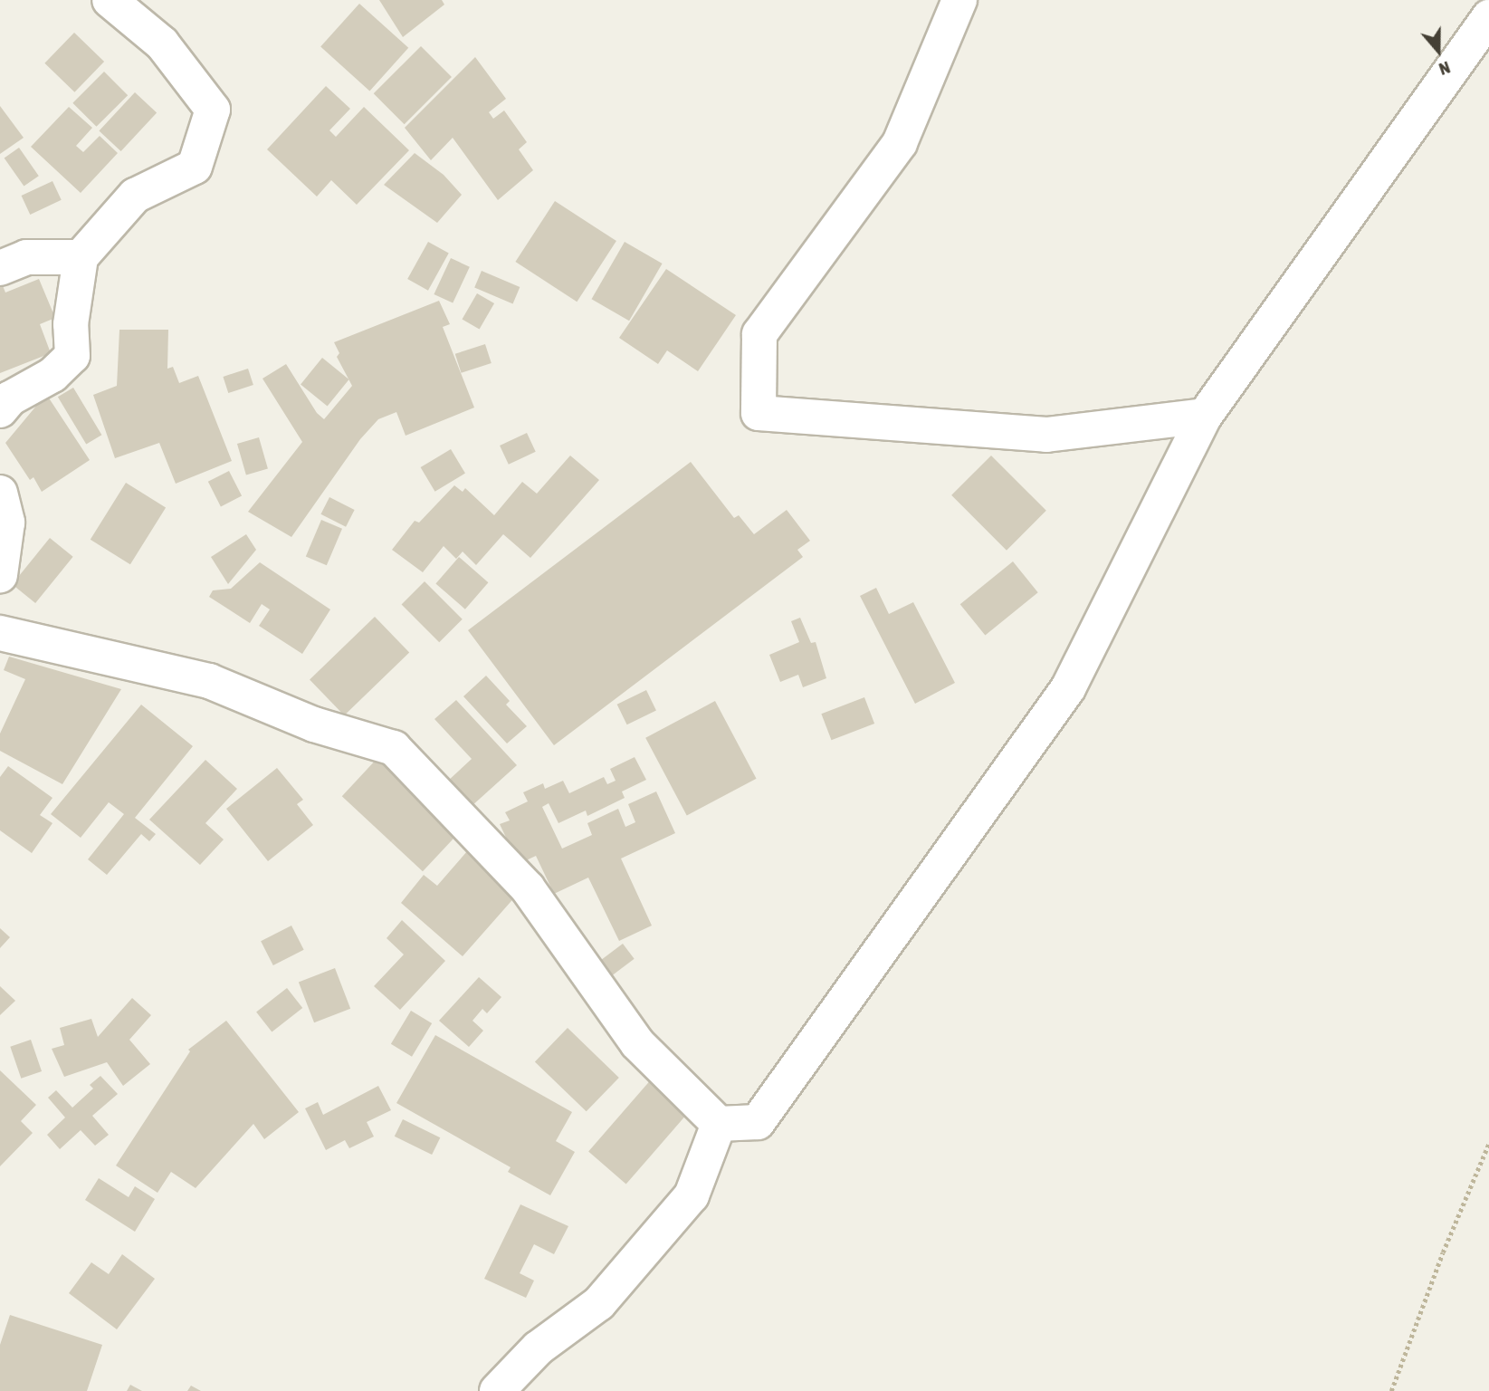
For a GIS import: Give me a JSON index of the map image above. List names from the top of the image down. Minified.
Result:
{"north":"bottom"}
